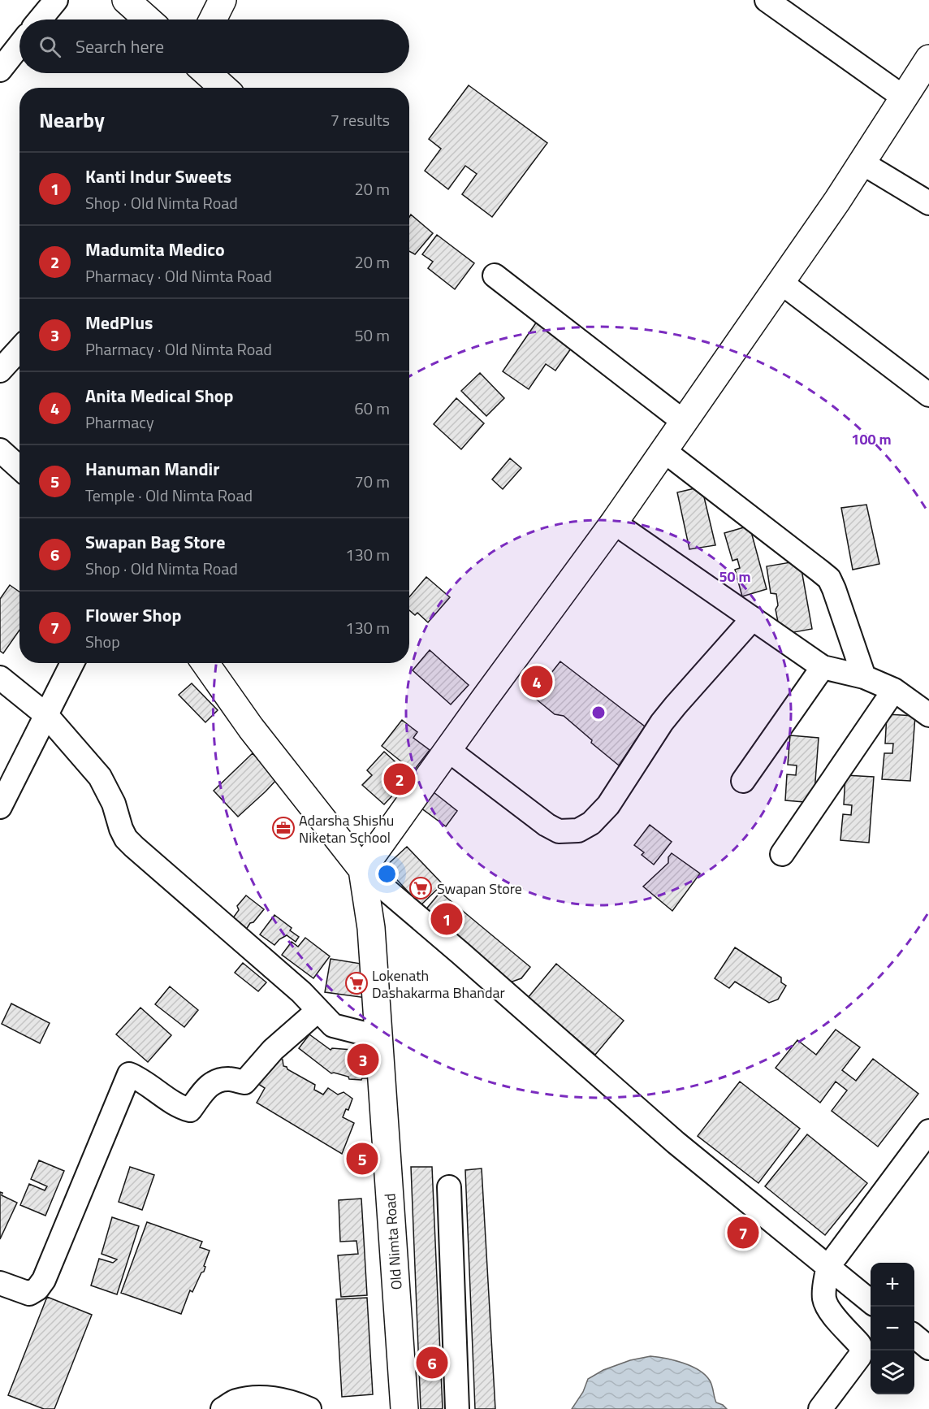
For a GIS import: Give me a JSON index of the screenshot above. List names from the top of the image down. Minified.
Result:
{"streets":{"street":["Old Nimta Road"]},"places":{"office":["Adarsha Shishu Niketan School"],"supermarket":["Swapan Store","Lokenath Dashakarma Bhandar"]},"page":{"search":"Search here","heading":["Nearby","7 results"],"list":[{"mark":"1","name":"Kanti Indur Sweets","note":"Shop · Old Nimta Road","value":"20 m"},{"mark":"2","name":"Madumita Medico","note":"Pharmacy · Old Nimta Road","value":"20 m"},{"mark":"3","name":"MedPlus","note":"Pharmacy · Old Nimta Road","value":"50 m"},{"mark":"4","name":"Anita Medical Shop","note":"Pharmacy","value":"60 m"},{"mark":"5","name":"Hanuman Mandir","note":"Temple · Old Nimta Road","value":"70 m"},{"mark":"6","name":"Swapan Bag Store","note":"Shop · Old Nimta Road","value":"130 m"},{"mark":"7","name":"Flower Shop","note":"Shop","value":"130 m"}],"pins":["4","2","1","3","5","7","6"],"map_buttons":["+","−"]},"rings":["100 m","50 m"]}
